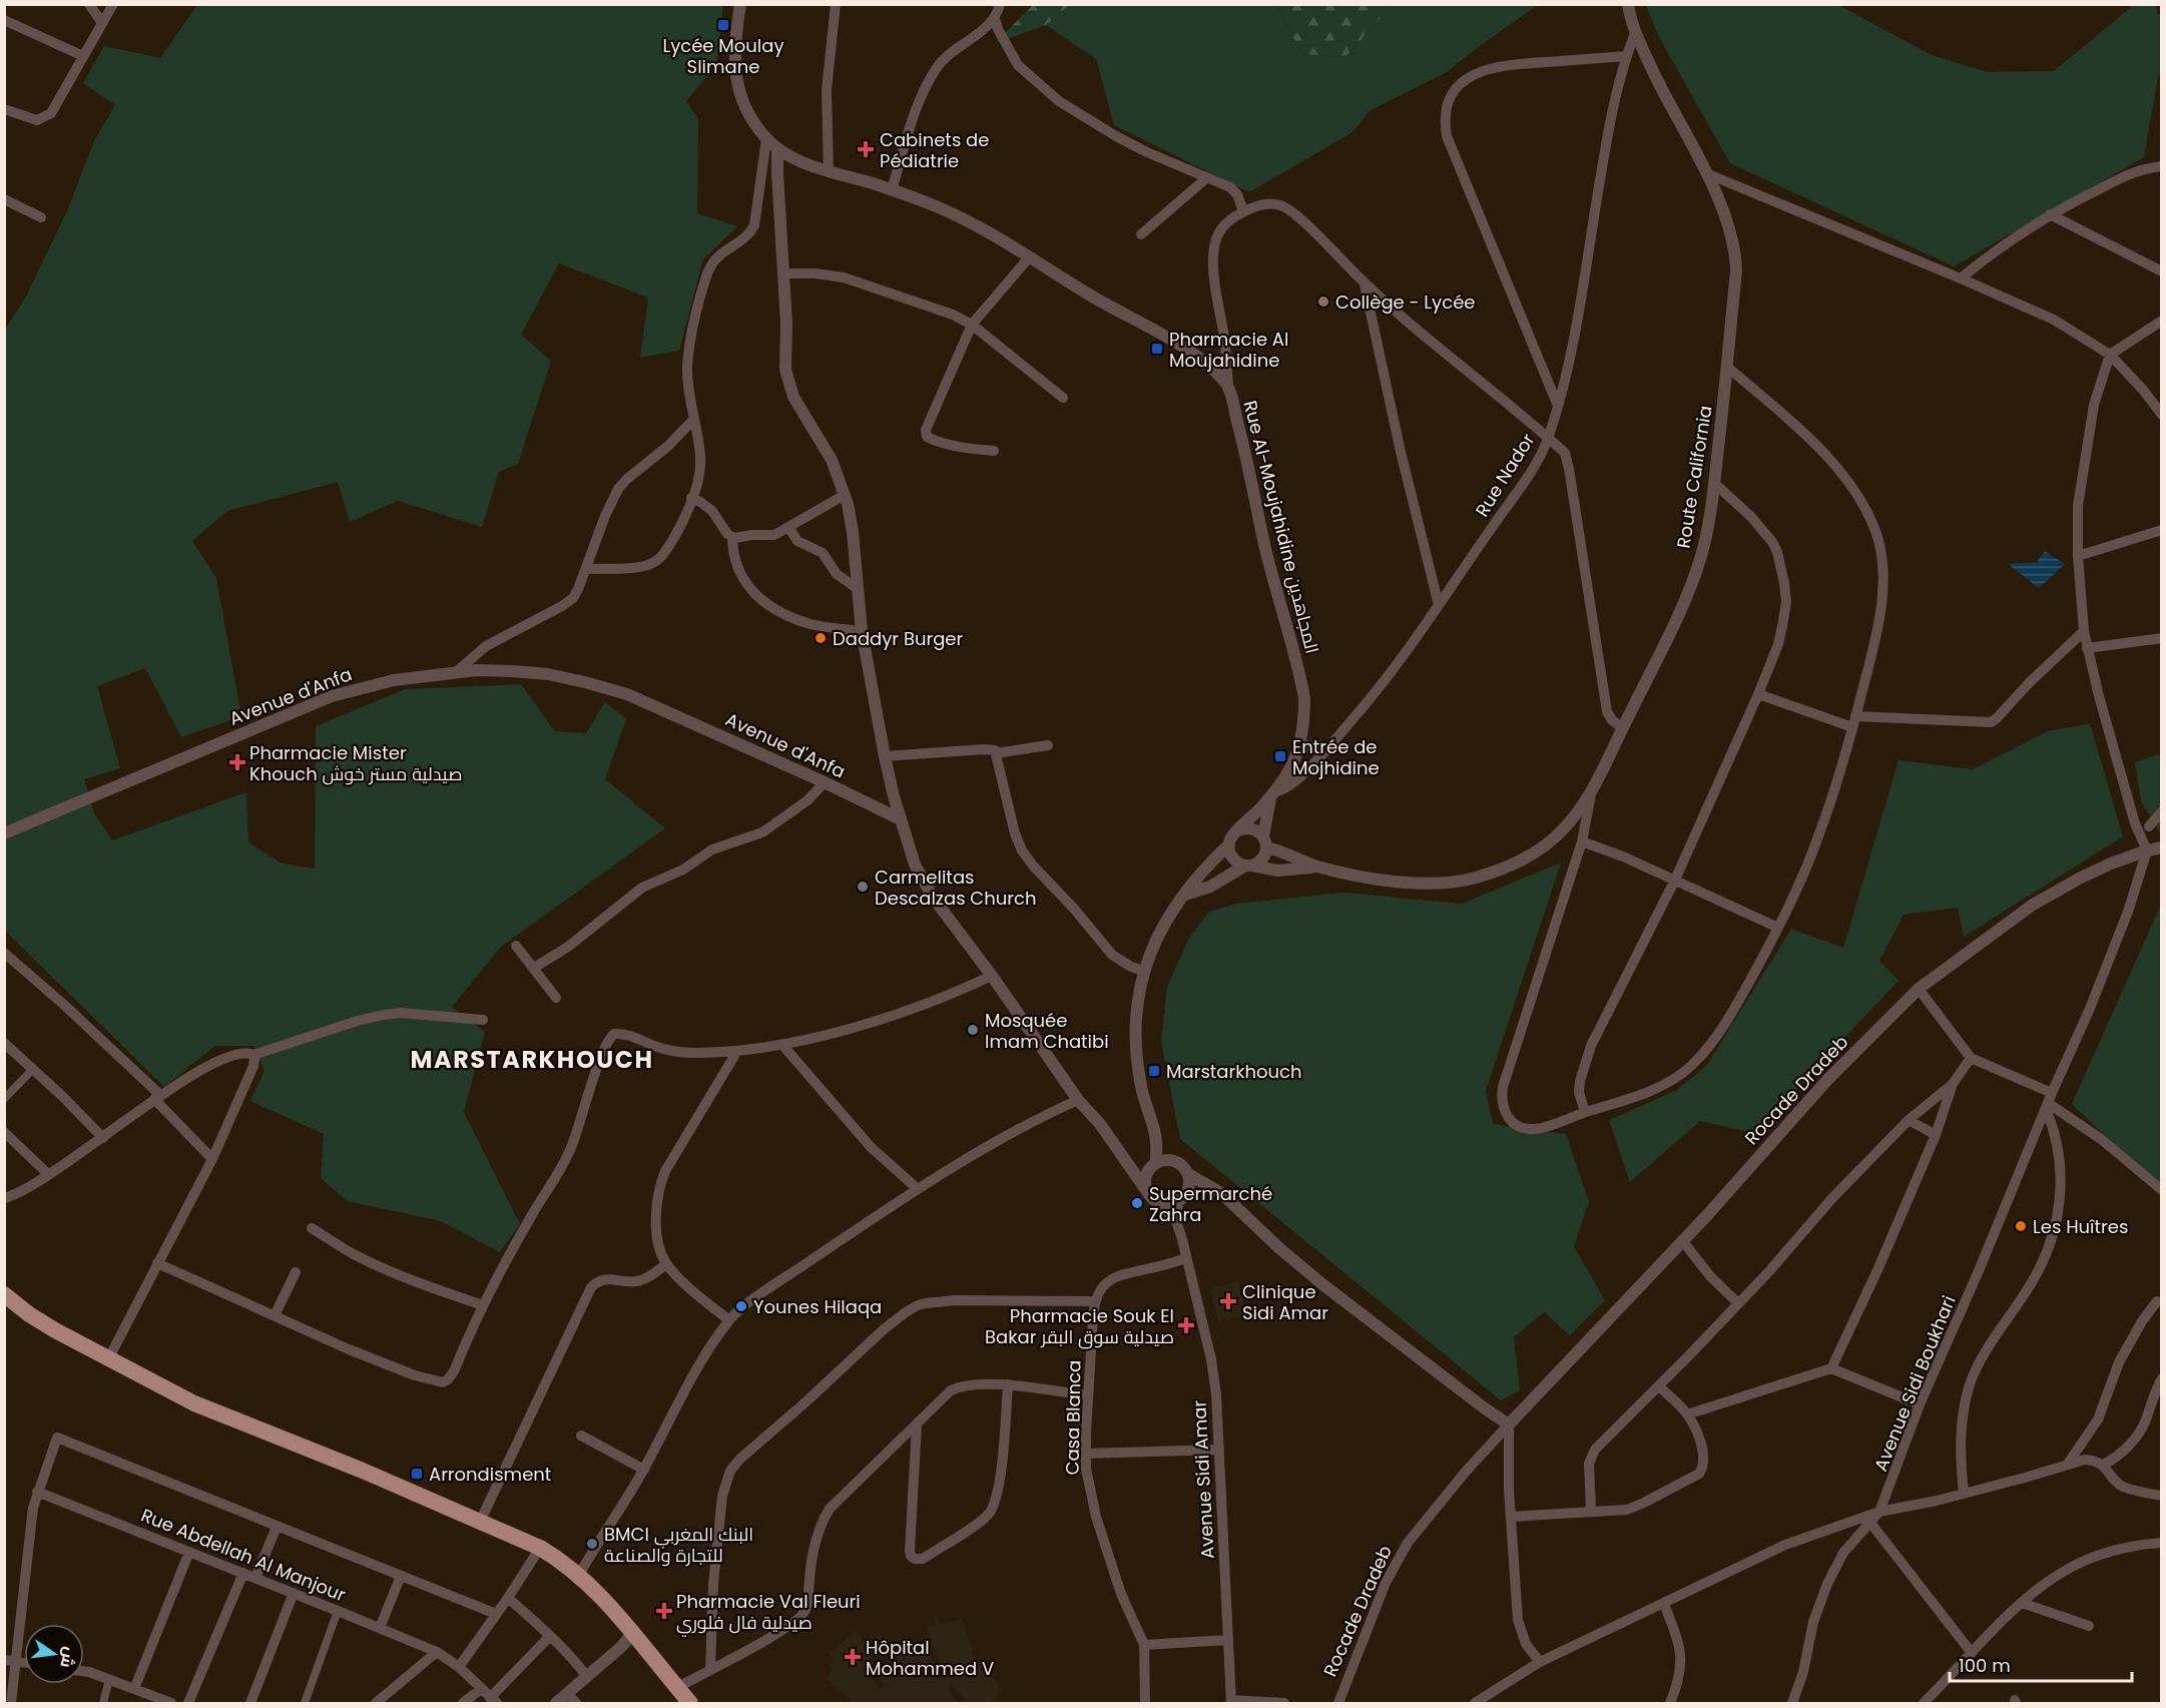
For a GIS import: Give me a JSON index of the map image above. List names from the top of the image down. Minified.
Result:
{"streets":{"street":["Rue Nador","Route California","Rue Al-Moujahidine المجاهدين","Avenue d'Anfa","Rocade Dradeb","Avenue Sidi Boukhari","Casa Blanca","Avenue Sidi Amar","Rue Abdellah Al Manjour"]},"crossings":[["Rue Nador","Route California"],["Rue Nador","Rue Al-Moujahidine المجاهدين"],["Route California","Rue Al-Moujahidine المجاهدين"],["Rocade Dradeb","Avenue Sidi Boukhari"]],"districts":["MARSTARKHOUCH"],"places":{"transit":["Lycée Moulay Slimane","Pharmacie Al Moujahidine","Entrée de Mojhidine","Marstarkhouch","Arrondisment"],"health":["Cabinets de Pédiatrie","Pharmacie Mister Khouch صيدلية مستر خوش","Clinique Sidi Amar","Pharmacie Souk El Bakar صيدلية سوق البقر","Pharmacie Val Fleuri صيدلية فال فلوري","Hôpital Mohammed V"],"other":["Collège - Lycée","Daddyr Burger","Carmelitas Descalzas Church","Mosquée Imam Chatibi","Supermarché Zahra","Les Huîtres","Younes Hilaqa","BMCI البنك المغربي للتجارة والصناعة"]},"scale_bar":"100 m","north":"right"}
